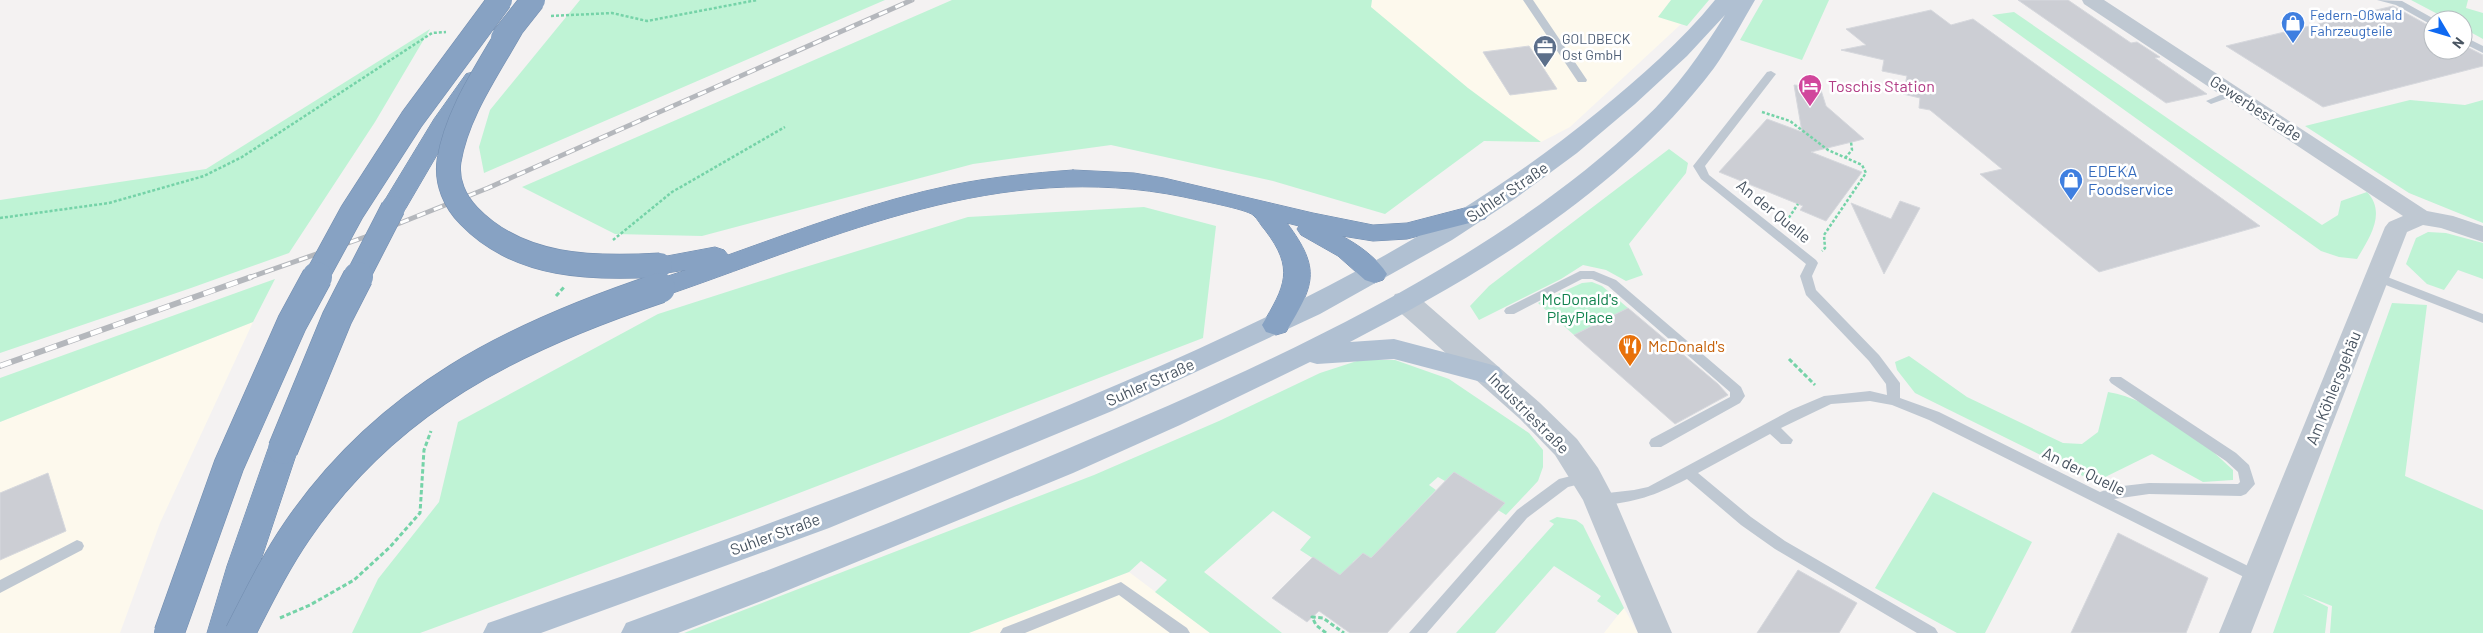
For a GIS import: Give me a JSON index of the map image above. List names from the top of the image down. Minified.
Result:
{"streets":{"main road":["Suhler Straße"],"street":["Gewerbestraße","Am Köhlersgehäu","Industriestraße"],"lane":["An der Quelle"]},"crossings":[["Gewerbestraße","Am Köhlersgehäu"],["An der Quelle","Am Köhlersgehäu"],["An der Quelle","Industriestraße"]],"parks":["McDonald's PlayPlace"],"places":{"shop":["Federn-Oßwald Fahrzeugteile","EDEKA Foodservice"],"office":["GOLDBECK Ost GmbH"],"hotel":["Toschis Station"],"restaurant":["McDonald's"]},"north":"bottom right"}
